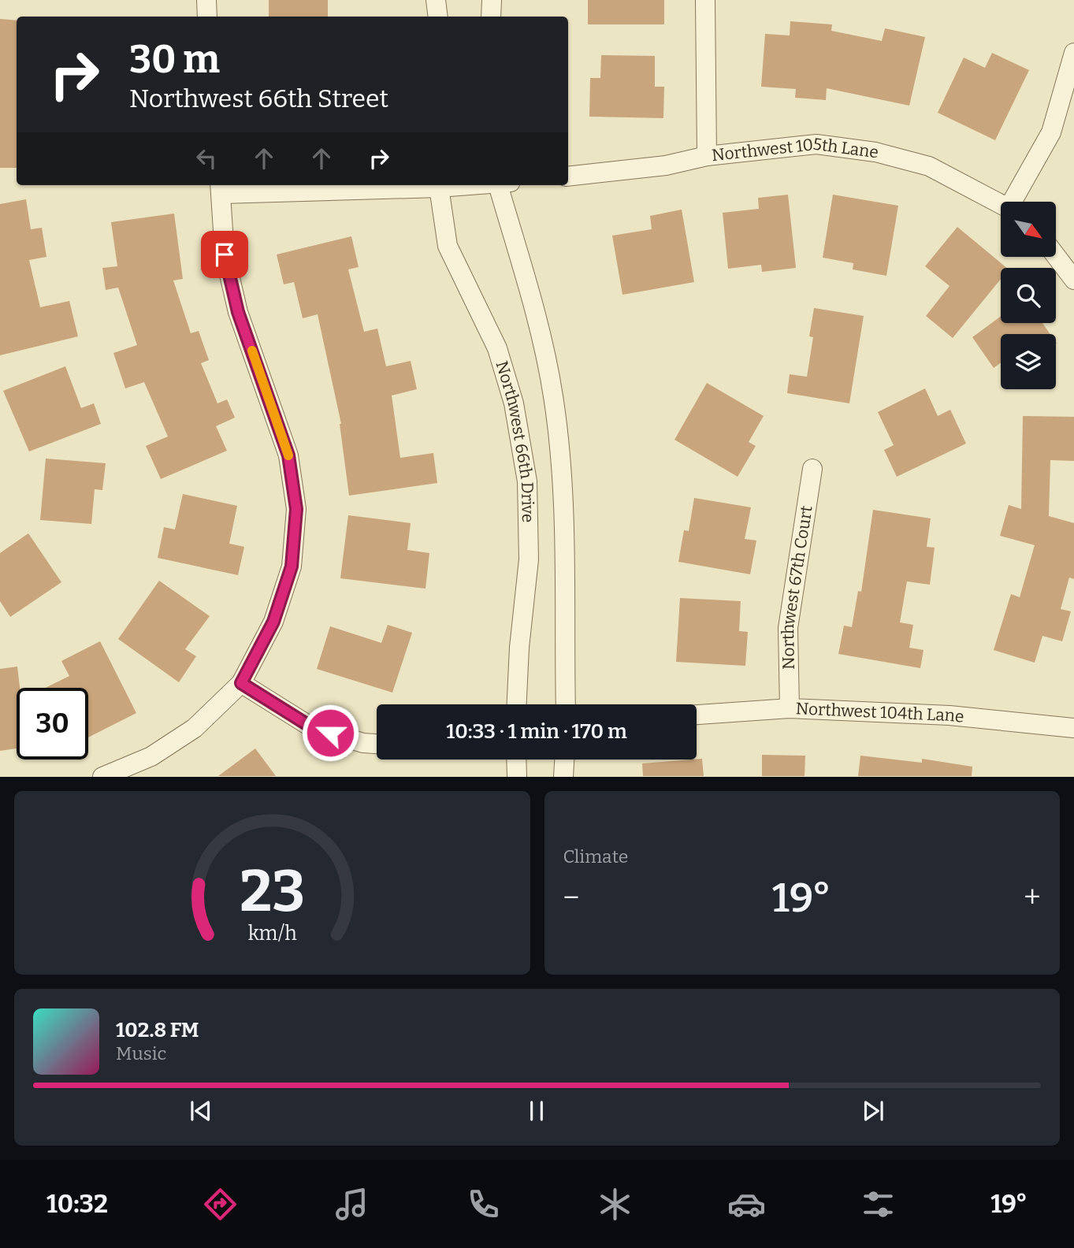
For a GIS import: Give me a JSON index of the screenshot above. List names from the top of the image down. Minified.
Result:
{"streets":{"street":["Northwest 105th Lane","Northwest 66th Drive","Northwest 67th Court","Northwest 104th Lane"]},"crossings":[["Northwest 67th Court","Northwest 104th Lane"]],"north":"bottom right","page":{"turn":["30 m","Northwest 66th Street"],"limit":"30","trip":"10:33 · 1 min · 170 m","tile":"Climate","heat":["−","19°","+"],"song":["102.8 FM","Music"],"tabs":["10:32","19°"],"gauge":["23","km/h"]}}
